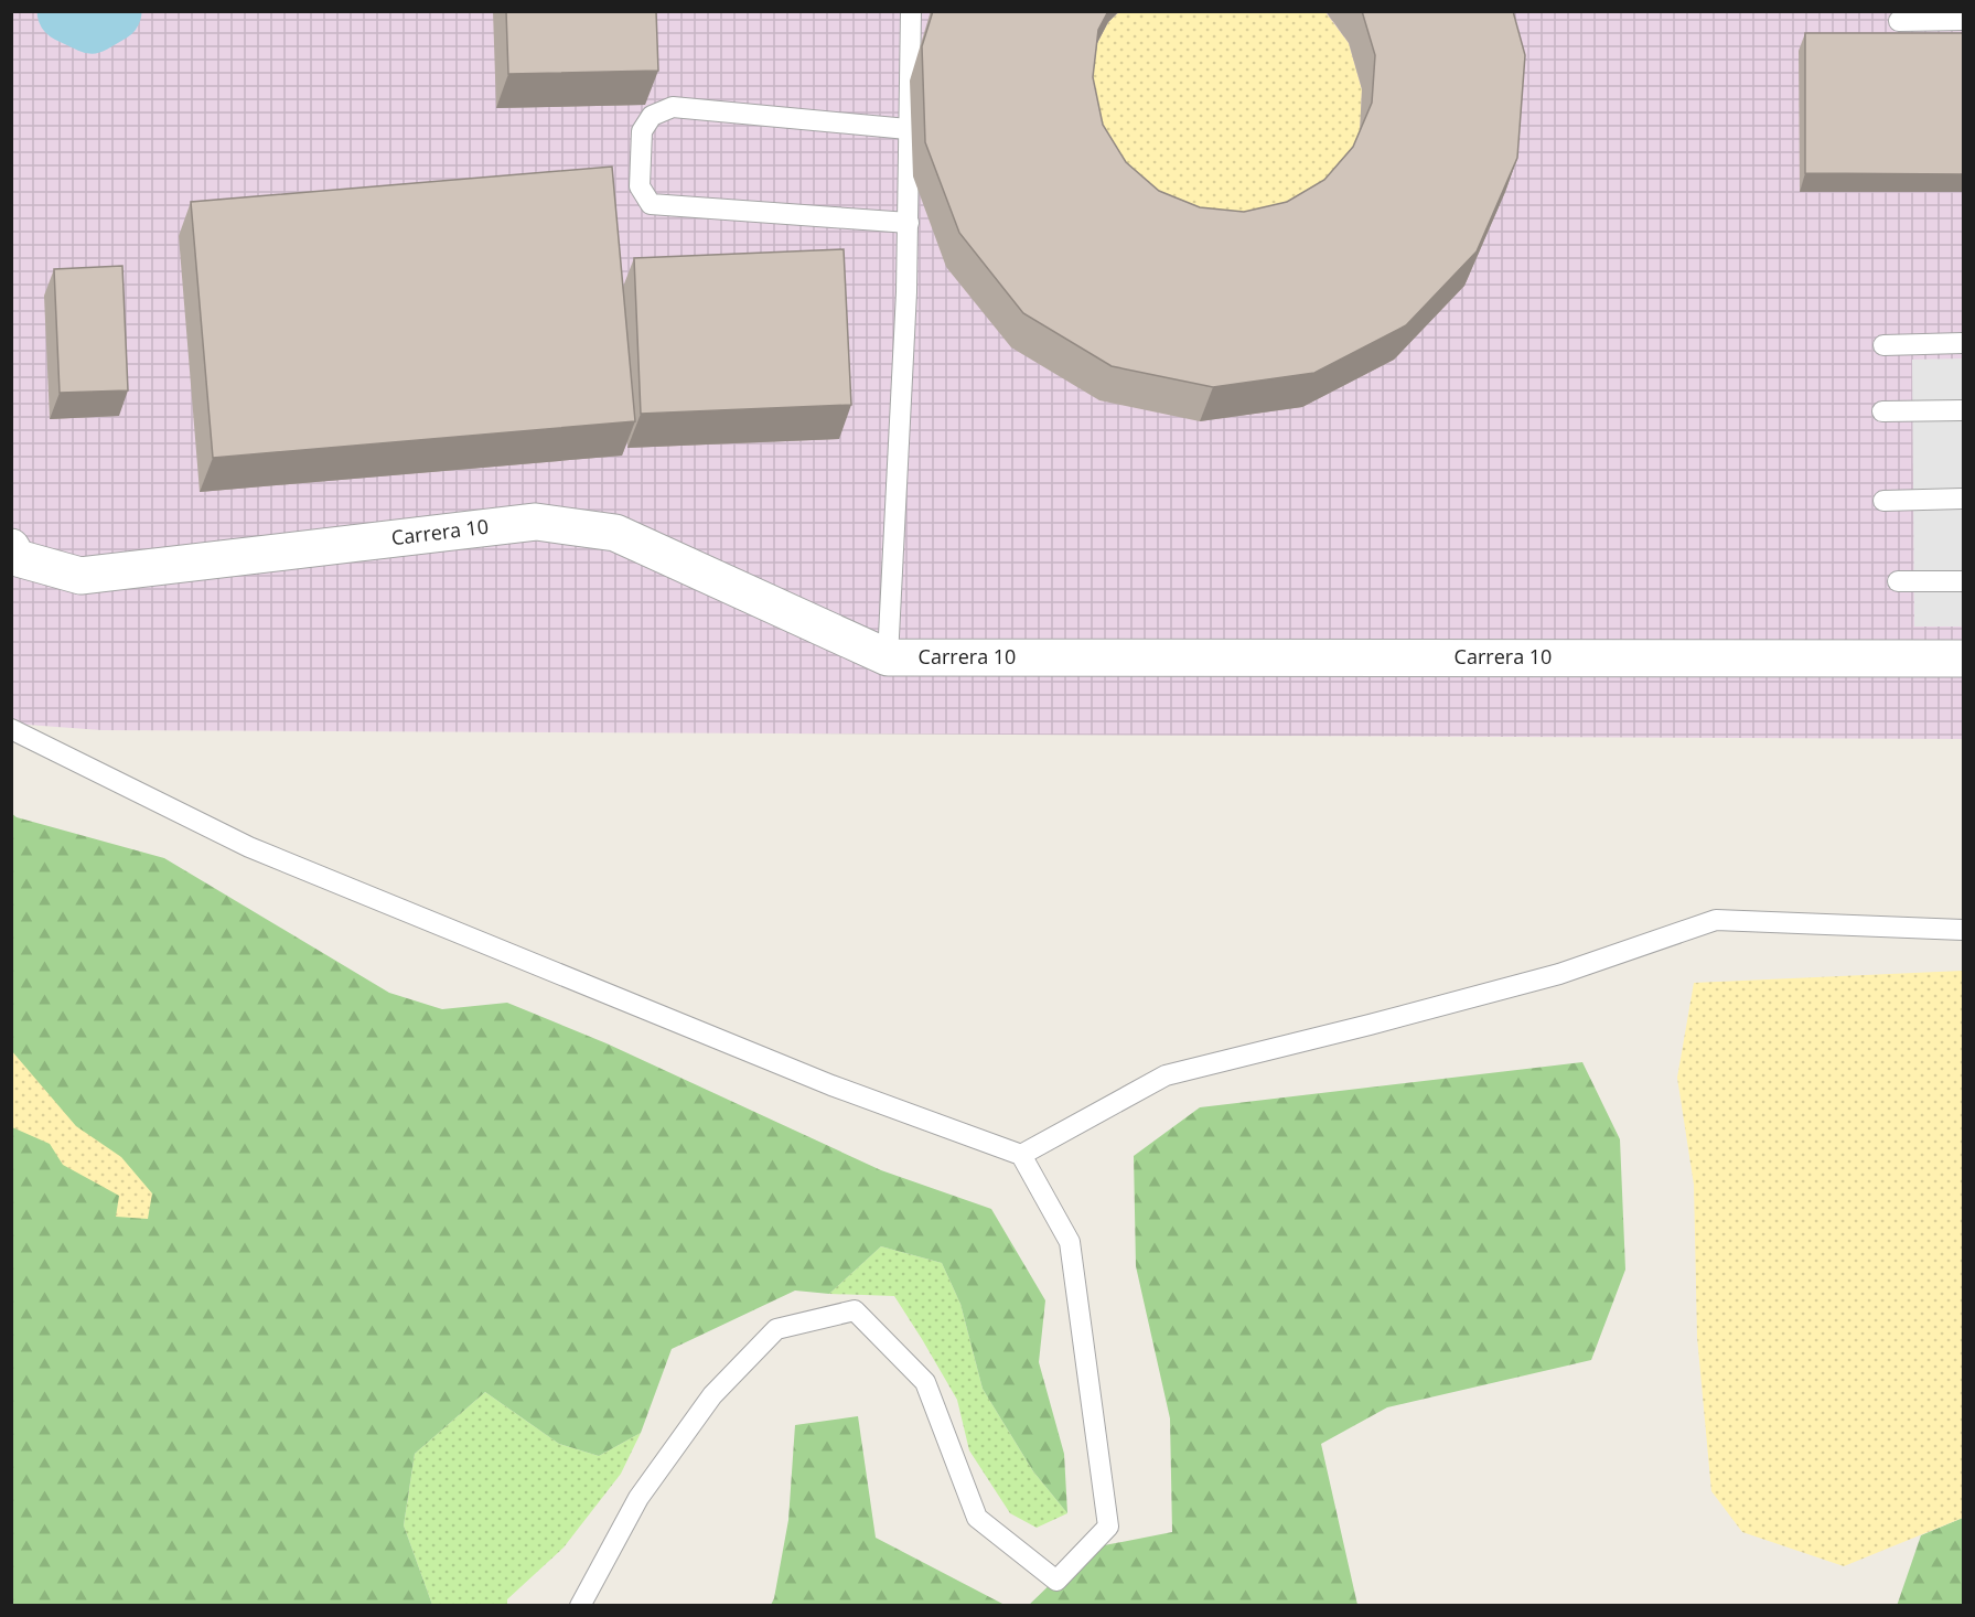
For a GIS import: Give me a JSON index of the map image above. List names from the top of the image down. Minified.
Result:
{"streets":{"street":["Carrera 10"]}}
